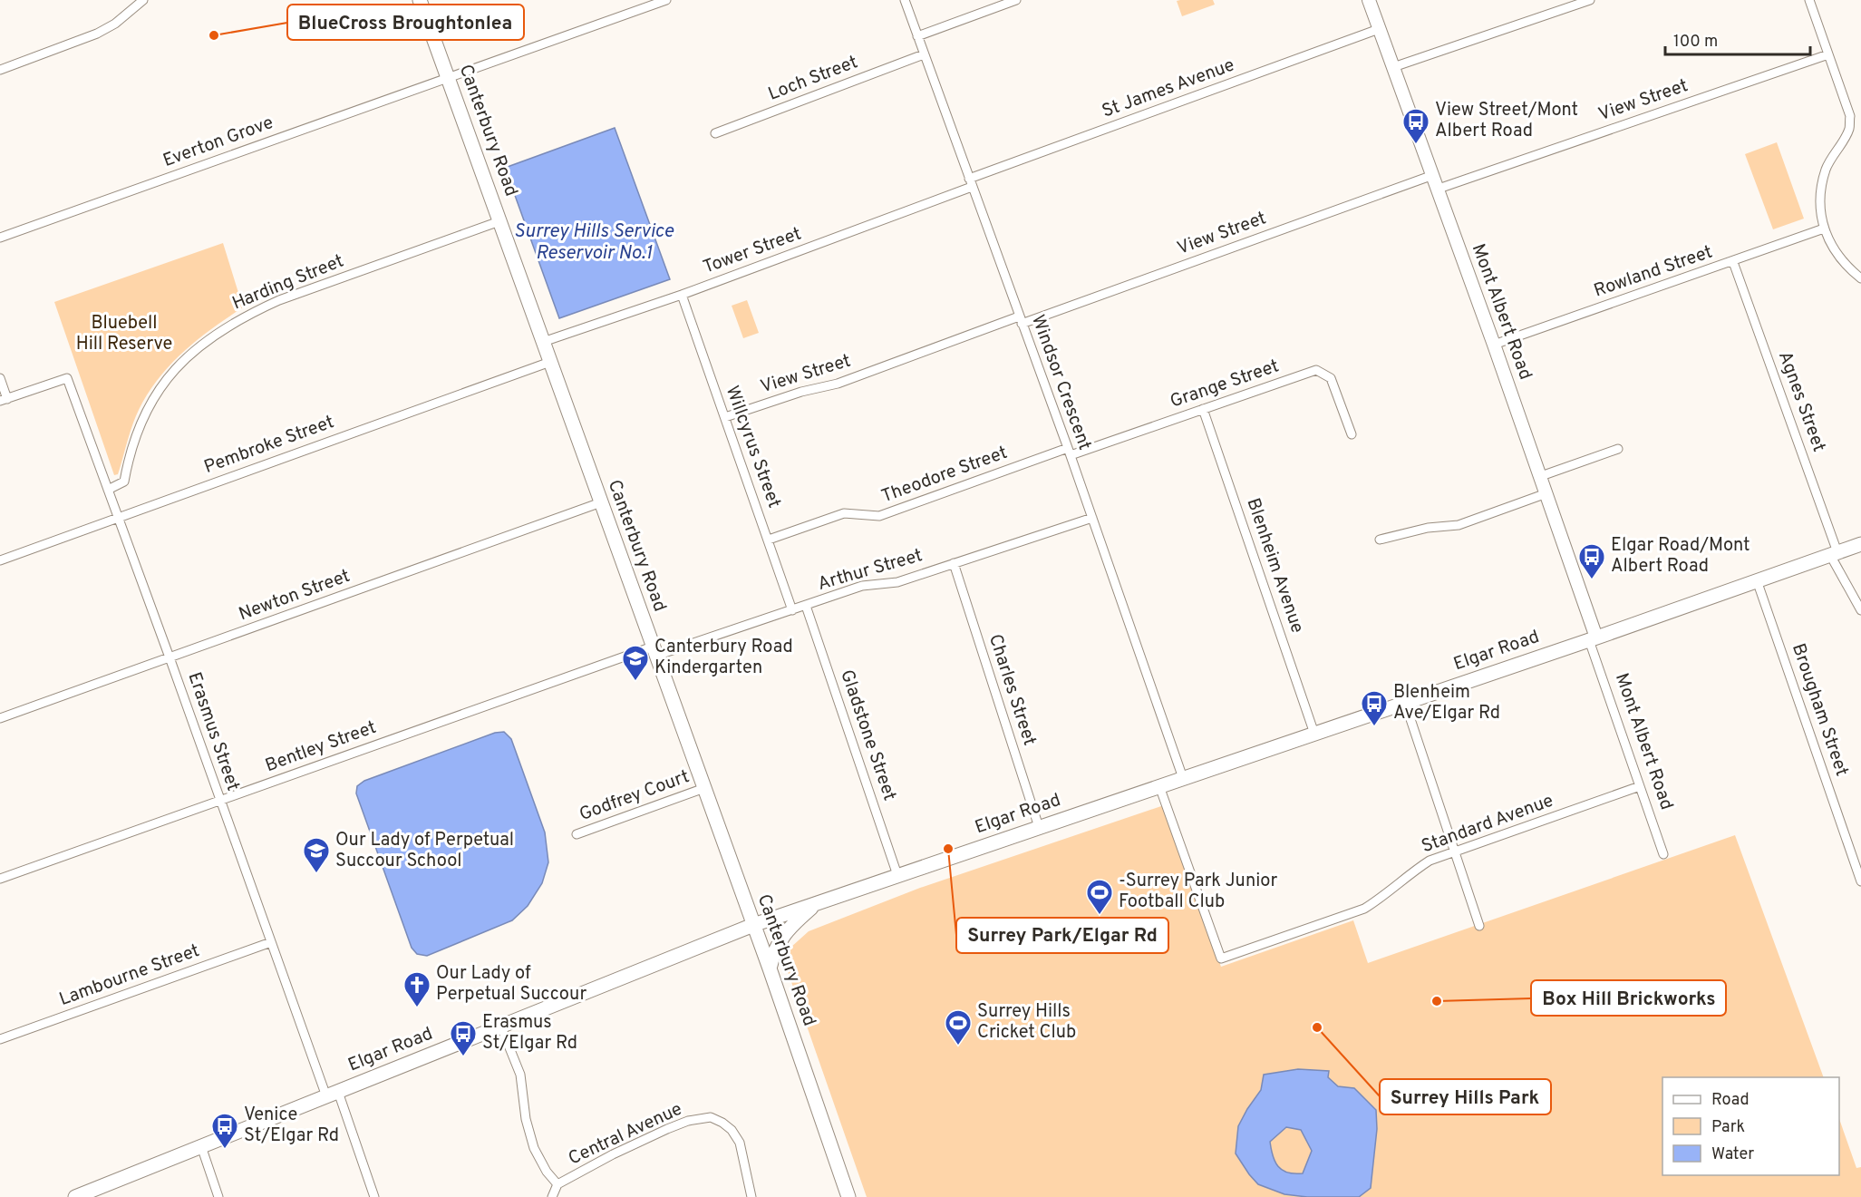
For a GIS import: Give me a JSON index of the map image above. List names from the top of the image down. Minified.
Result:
{"streets":{"main road":["Canterbury Road","Mont Albert Road","Elgar Road"],"street":["Loch Street","St James Avenue","View Street","Everton Grove","Tower Street","Rowland Street","Harding Street","Windsor Crescent","Grange Street","Agnes Street","Pembroke Street","Willcyrus Street","Theodore Street","Blenheim Avenue","Arthur Street","Newton Street","Charles Street","Brougham Street","Erasmus Street","Gladstone Street","Bentley Street","Godfrey Court","Standard Avenue","Lambourne Street","Central Avenue"]},"crossings":[["Loch Street","Windsor Crescent"],["St James Avenue","Tower Street"],["St James Avenue","Mont Albert Road"],["St James Avenue","Windsor Crescent"],["View Street","Mont Albert Road"],["View Street","Windsor Crescent"],["View Street","Willcyrus Street"],["Canterbury Road","Everton Grove"],["Canterbury Road","Tower Street"],["Canterbury Road","Harding Street"],["Canterbury Road","Pembroke Street"],["Canterbury Road","Arthur Street"],["Canterbury Road","Newton Street"],["Canterbury Road","Elgar Road"],["Canterbury Road","Bentley Street"],["Canterbury Road","Godfrey Court"],["Tower Street","Windsor Crescent"],["Tower Street","Willcyrus Street"],["Rowland Street","Mont Albert Road"],["Rowland Street","Agnes Street"],["Harding Street","Erasmus Street"],["Mont Albert Road","Elgar Road"],["Mont Albert Road","Standard Avenue"],["Windsor Crescent","Grange Street"],["Windsor Crescent","Theodore Street"],["Windsor Crescent","Arthur Street"],["Windsor Crescent","Elgar Road"],["Grange Street","Theodore Street"],["Grange Street","Blenheim Avenue"],["Agnes Street","Elgar Road"],["Pembroke Street","Erasmus Street"],["Willcyrus Street","Theodore Street"],["Willcyrus Street","Arthur Street"],["Blenheim Avenue","Elgar Road"],["Arthur Street","Charles Street"],["Arthur Street","Gladstone Street"],["Arthur Street","Bentley Street"],["Newton Street","Erasmus Street"],["Elgar Road","Charles Street"],["Elgar Road","Brougham Street"],["Elgar Road","Erasmus Street"],["Elgar Road","Gladstone Street"],["Elgar Road","Standard Avenue"],["Elgar Road","Central Avenue"],["Erasmus Street","Bentley Street"],["Erasmus Street","Lambourne Street"]],"water":["Surrey Hills Service Reservoir No.1"],"parks":["Bluebell Hill Reserve"],"places":{"other":["BlueCross Broughtonlea","Surrey Park/Elgar Rd","Box Hill Brickworks","Surrey Hills Park"],"bus stop":["View Street/Mont Albert Road","Elgar Road/Mont Albert Road","Blenheim Ave/Elgar Rd","Erasmus St/Elgar Rd","Venice St/Elgar Rd"],"school or university":["Canterbury Road Kindergarten","Our Lady of Perpetual Succour School"],"sports":["-Surrey Park Junior Football Club","Surrey Hills Cricket Club"],"church":["Our Lady of Perpetual Succour"]},"legend":["Road","Park","Water"],"scale_bar":"100 m"}
